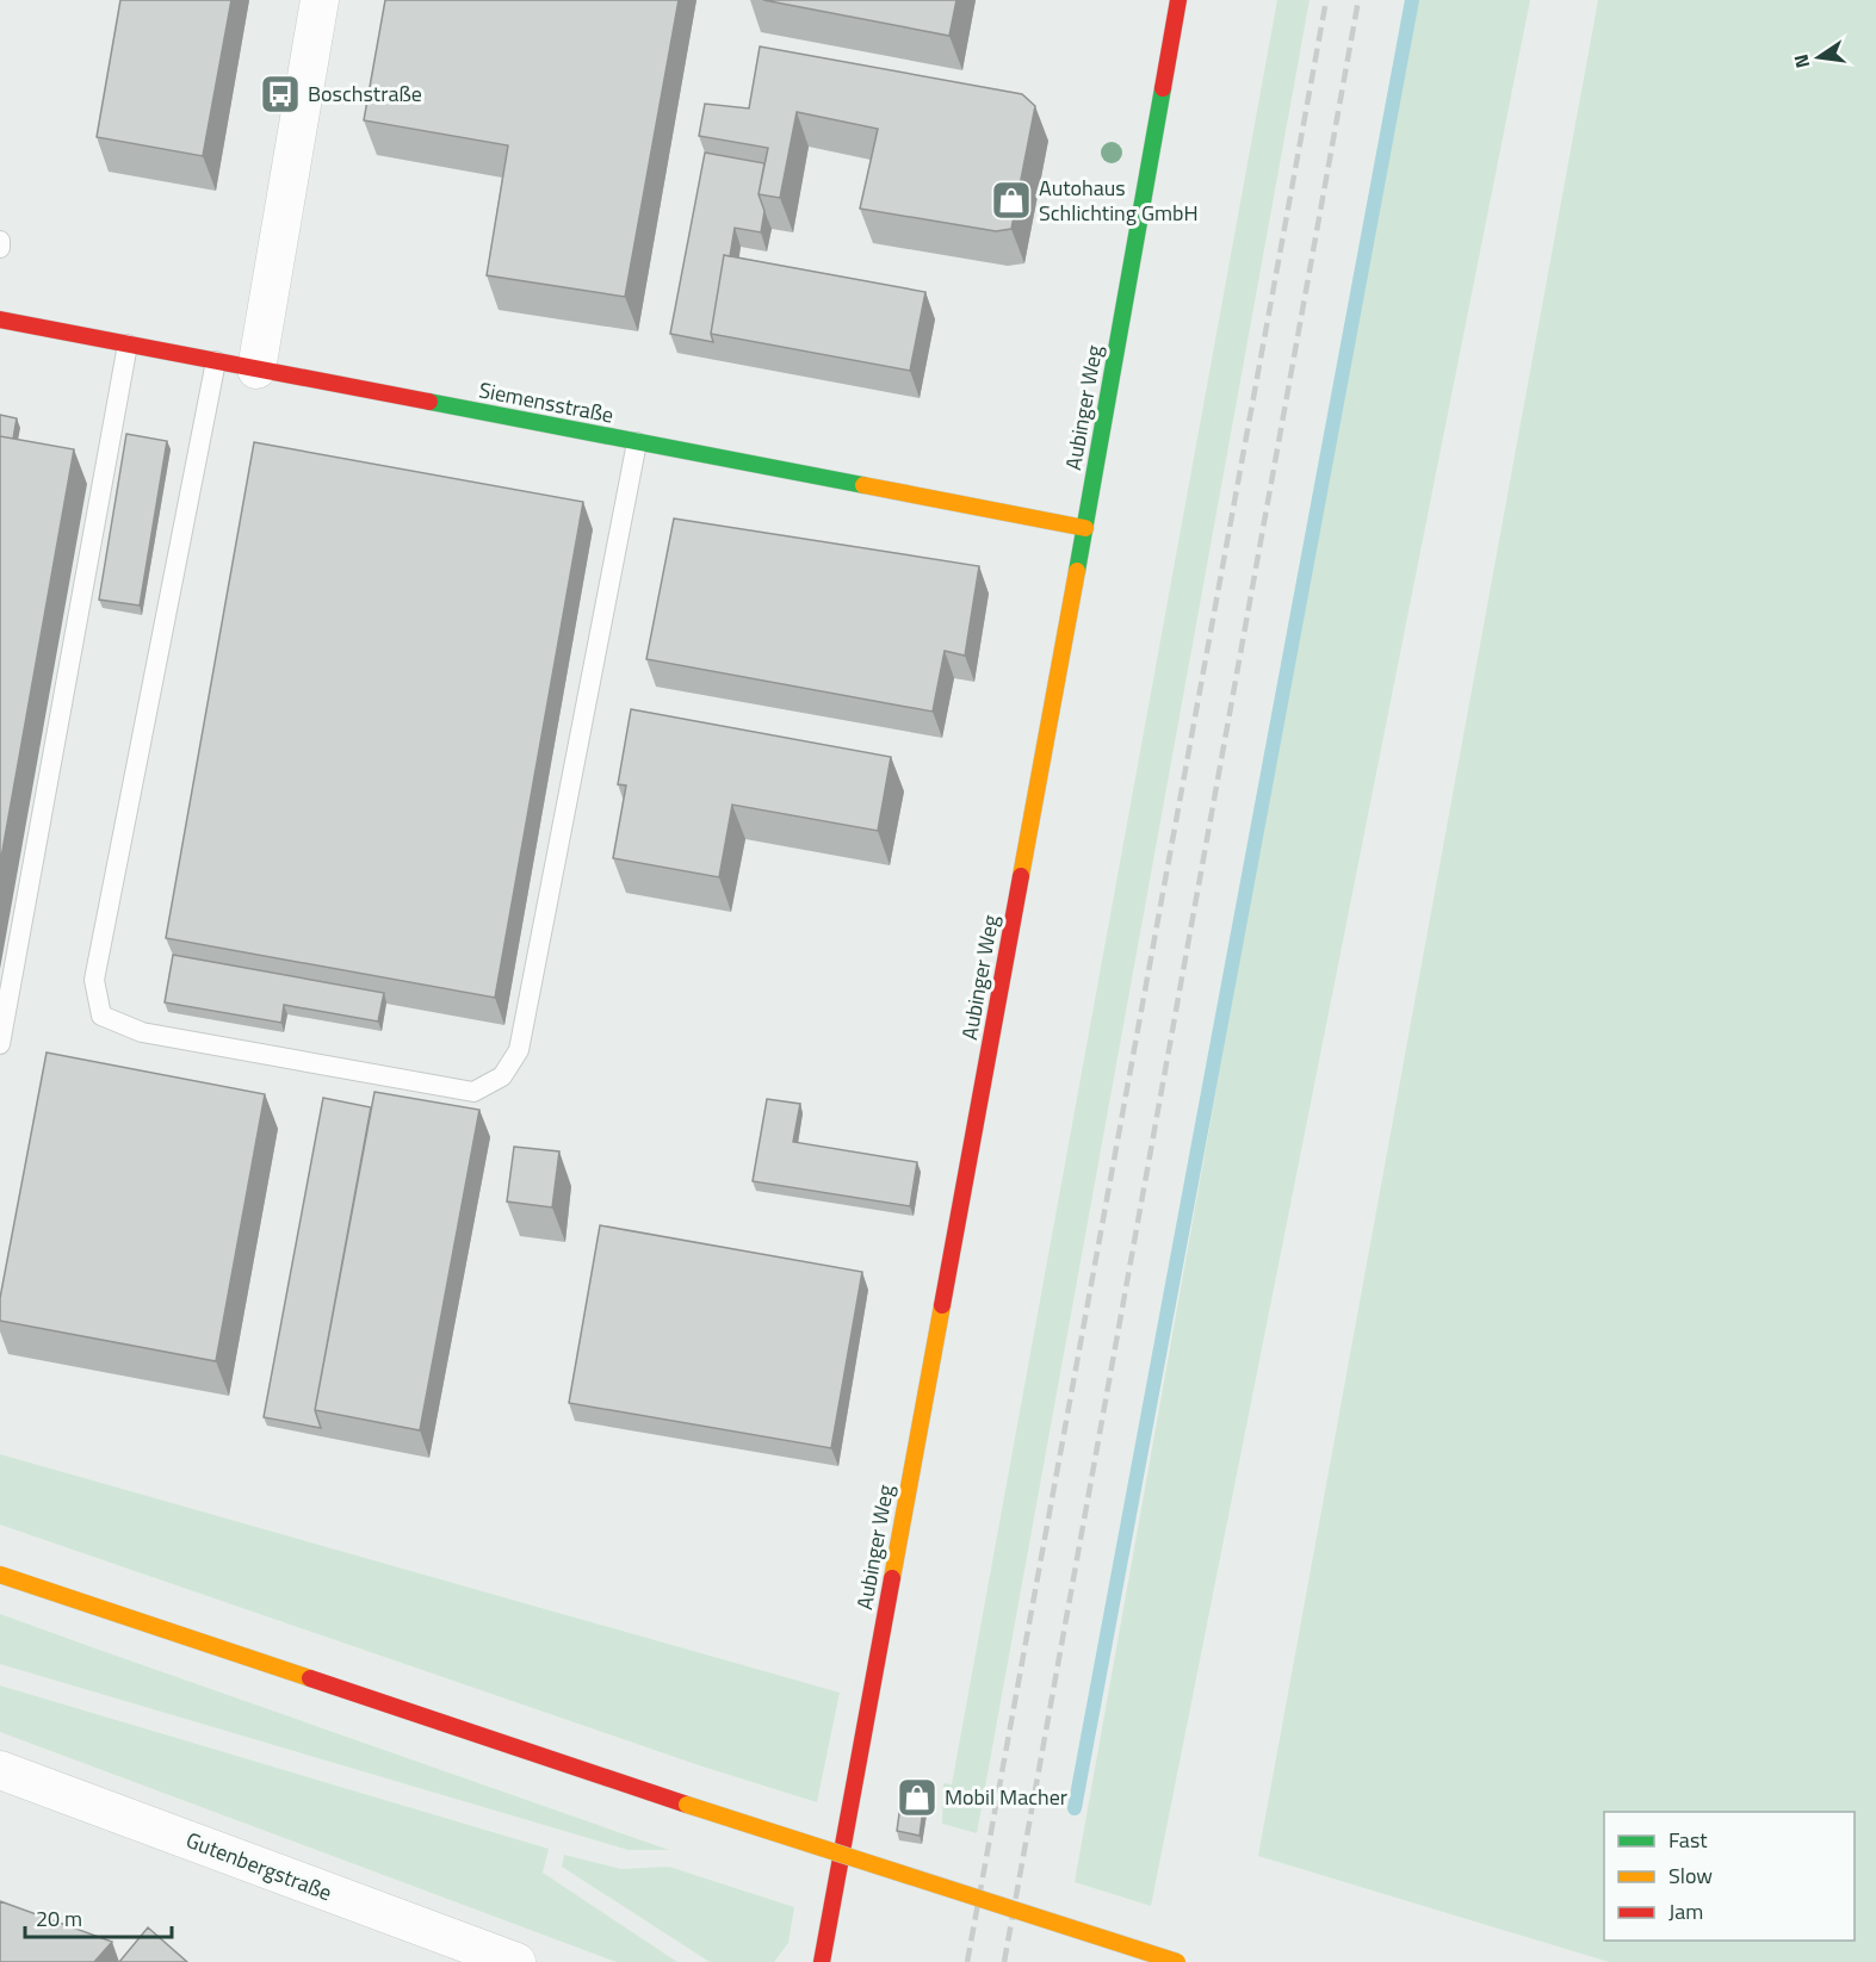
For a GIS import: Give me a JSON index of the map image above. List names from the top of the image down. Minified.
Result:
{"streets":{"street":["Siemensstraße","Aubinger Weg","Gutenbergstraße"]},"crossings":[["Siemensstraße","Aubinger Weg"]],"places":{"bus stop":["Boschstraße"],"shop":["Autohaus Schlichting GmbH","Mobil Macher"]},"legend":["Fast","Slow","Jam"],"scale_bar":"20 m","north":"left"}
